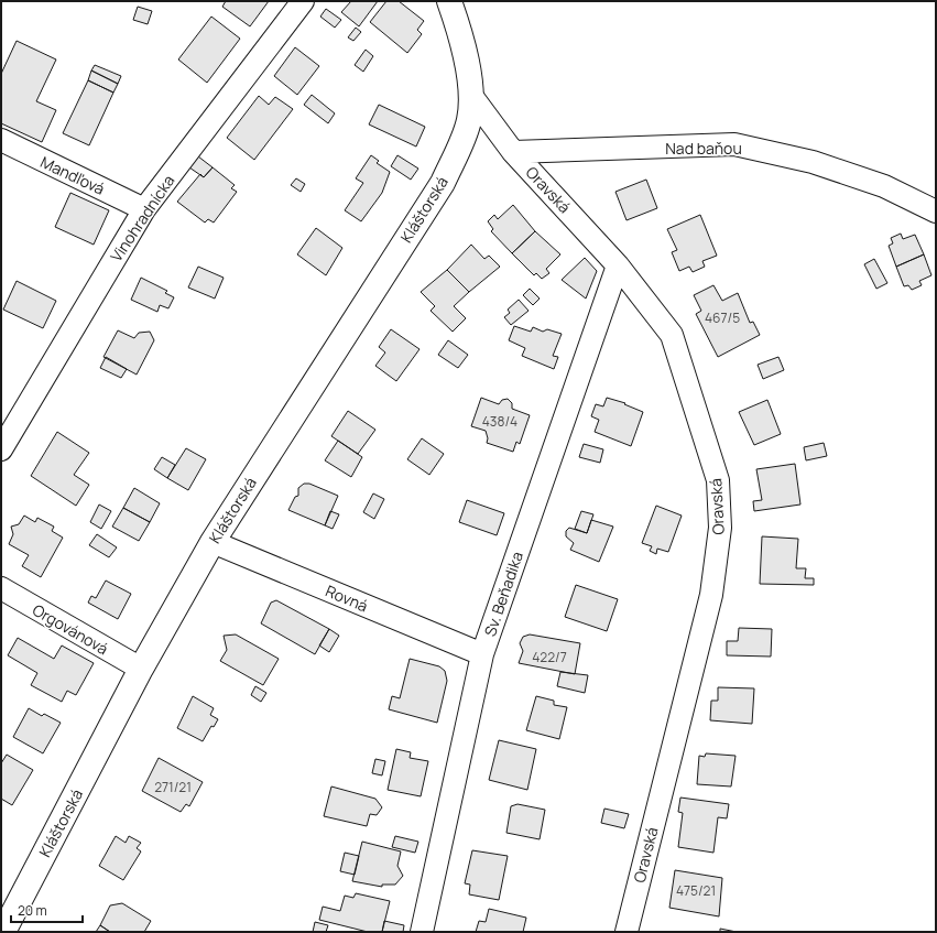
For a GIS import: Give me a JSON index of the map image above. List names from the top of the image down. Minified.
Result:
{"streets":{"street":["Nad baňou","Mandľová","Oravská","Kláštorská","Vinohradnícka","Sv. Beňadika","Rovná","Orgovánová"]},"crossings":[["Nad baňou","Oravská"],["Mandľová","Vinohradnícka"],["Oravská","Kláštorská"],["Oravská","Sv. Beňadika"],["Kláštorská","Rovná"],["Kláštorská","Orgovánová"],["Sv. Beňadika","Rovná"]],"house_numbers":["467/5","438/4","422/7","271/21","475/21"],"scale_bar":"20 m"}
